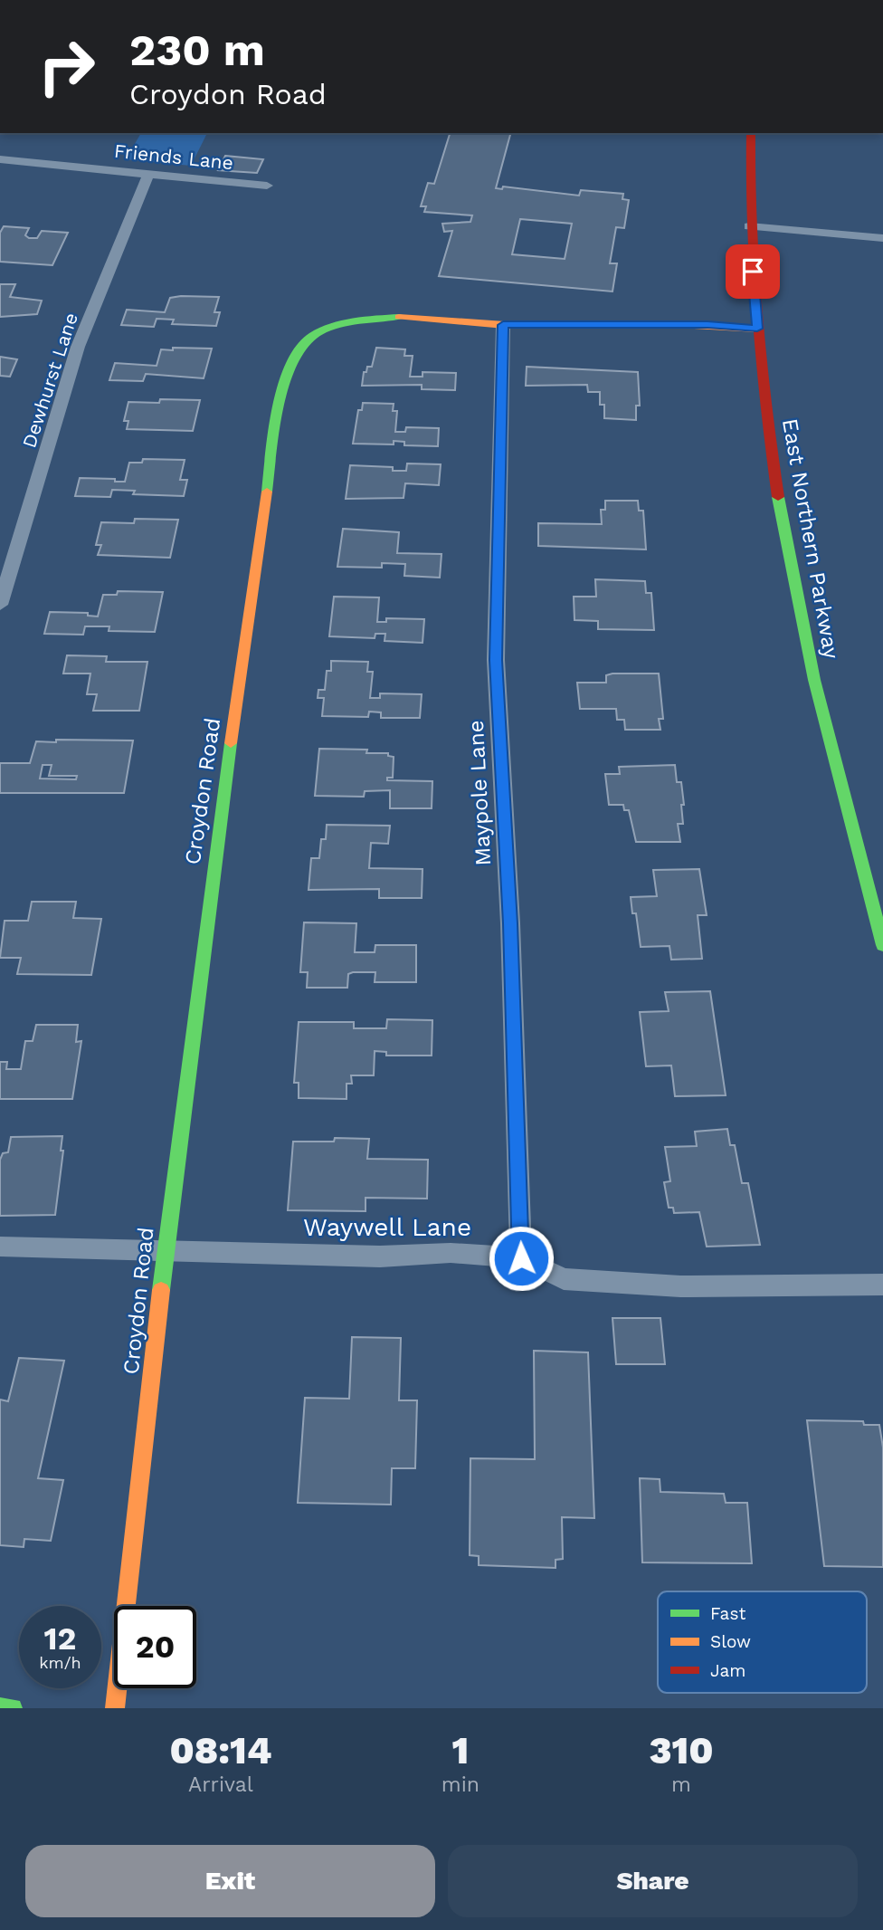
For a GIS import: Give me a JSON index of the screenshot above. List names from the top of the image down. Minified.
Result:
{"streets":{"street":["East Northern Parkway","Croydon Road"],"lane":["Friends Lane","Dewhurst Lane","Maypole Lane","Waywell Lane"]},"crossings":[["Friends Lane","Dewhurst Lane"],["East Northern Parkway","Croydon Road"],["Croydon Road","Maypole Lane"],["Croydon Road","Waywell Lane"],["Maypole Lane","Waywell Lane"]],"legend":["Fast","Slow","Jam"],"page":{"turn":["230 m","Croydon Road"],"speed":"12 km/h","limit":"20","eta":["08:14","Arrival","1","min","310","m"],"buttons":["Exit","Share"]}}
